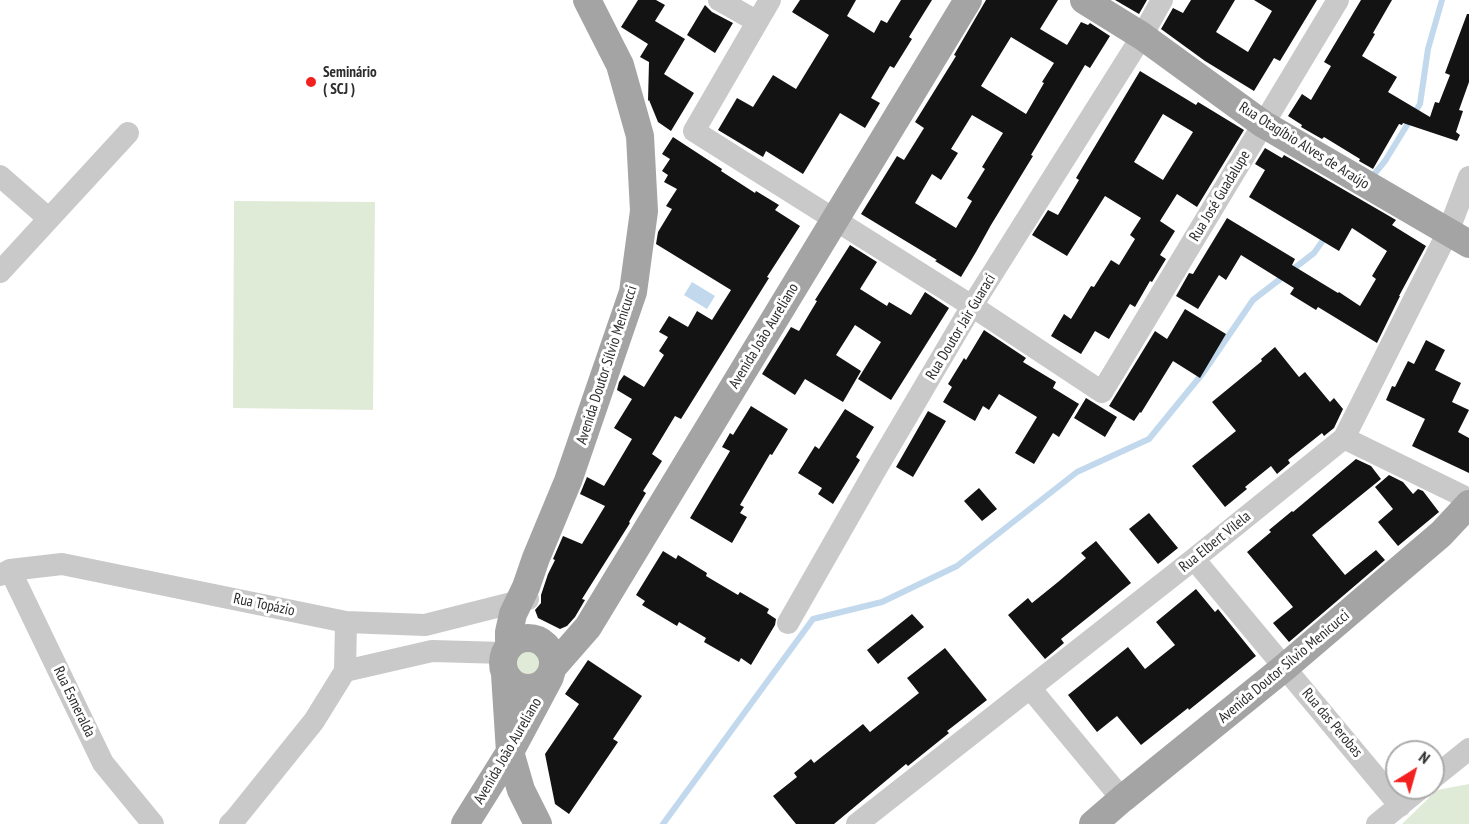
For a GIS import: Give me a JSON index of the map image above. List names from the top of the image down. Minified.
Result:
{"streets":{"main road":["Rua Otagíbio Alves de Araújo","Avenida João Aureliano","Avenida Doutor Sílvio Menicucci"],"street":["Rua José Guadalupe","Rua Doutor Jair Guaraci","Rua Elbert Vilela","Rua Topázio","Rua Esmeralda","Rua das Perobas"]},"crossings":[["Rua Otagíbio Alves de Araújo","Rua José Guadalupe"],["Rua Otagíbio Alves de Araújo","Rua Doutor Jair Guaraci"],["Rua Otagíbio Alves de Araújo","Rua Elbert Vilela"],["Rua José Guadalupe","Rua Doutor Jair Guaraci"],["Avenida João Aureliano","Avenida Doutor Sílvio Menicucci"],["Avenida Doutor Sílvio Menicucci","Rua Topázio"],["Avenida Doutor Sílvio Menicucci","Rua das Perobas"],["Rua Elbert Vilela","Rua das Perobas"],["Rua Topázio","Rua Esmeralda"]],"places":["Seminário ( SCJ )"],"north":"top right"}
